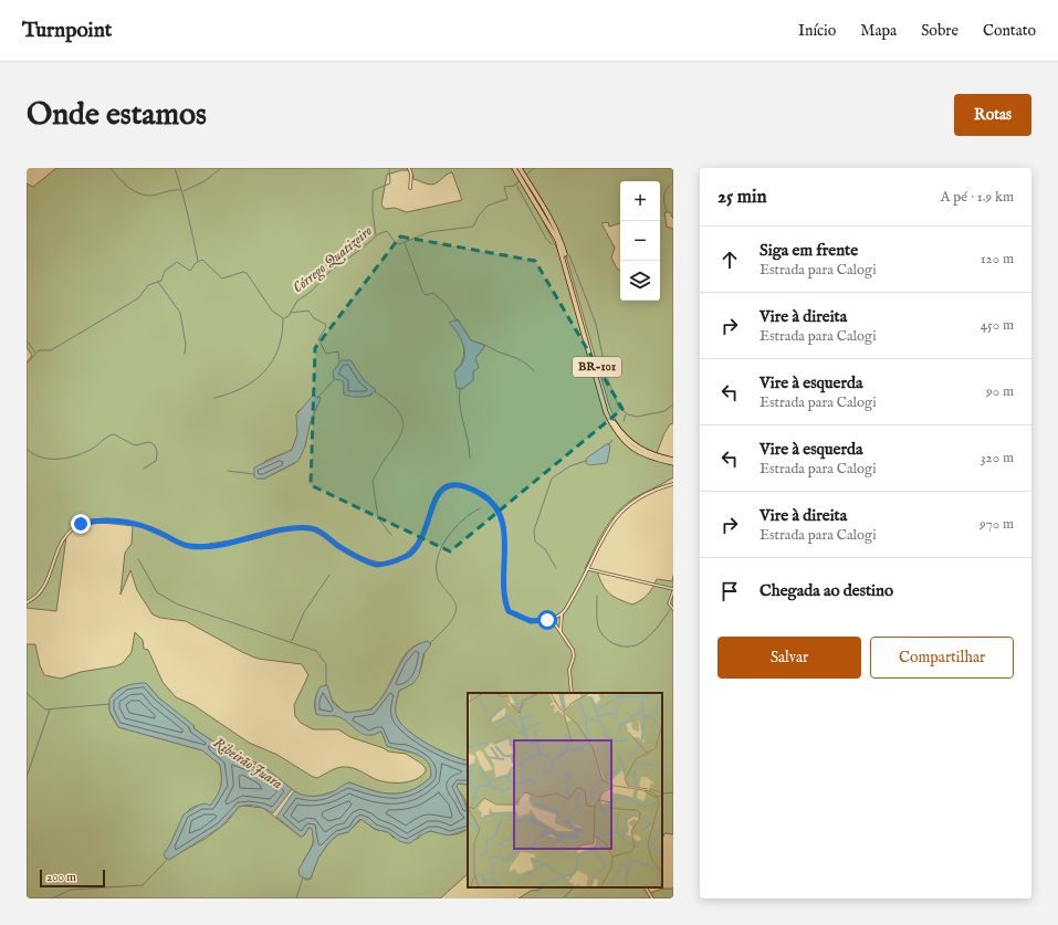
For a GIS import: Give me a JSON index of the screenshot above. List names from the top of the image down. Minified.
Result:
{"streets":{"highway":["BR-101"]},"water":["Córrego Quatizeiro","Ribeirão Juara"],"scale_bar":"200 m","page":{"header":"Turnpoint","nav":["Início","Mapa","Sobre","Contato"],"buttons":["Rotas",["Salvar","Compartilhar"]],"title":"Onde estamos","heading":["25 min","A pé · 1.9 km"],"map_buttons":["+","−"],"list":[["Siga em frente","Estrada para Calogi","120 m"],["Vire à direita","Estrada para Calogi","450 m"],["Vire à esquerda","Estrada para Calogi","90 m"],["Vire à esquerda","Estrada para Calogi","320 m"],["Vire à direita","Estrada para Calogi","970 m"],"Chegada ao destino"],"scale":"200 m"}}
